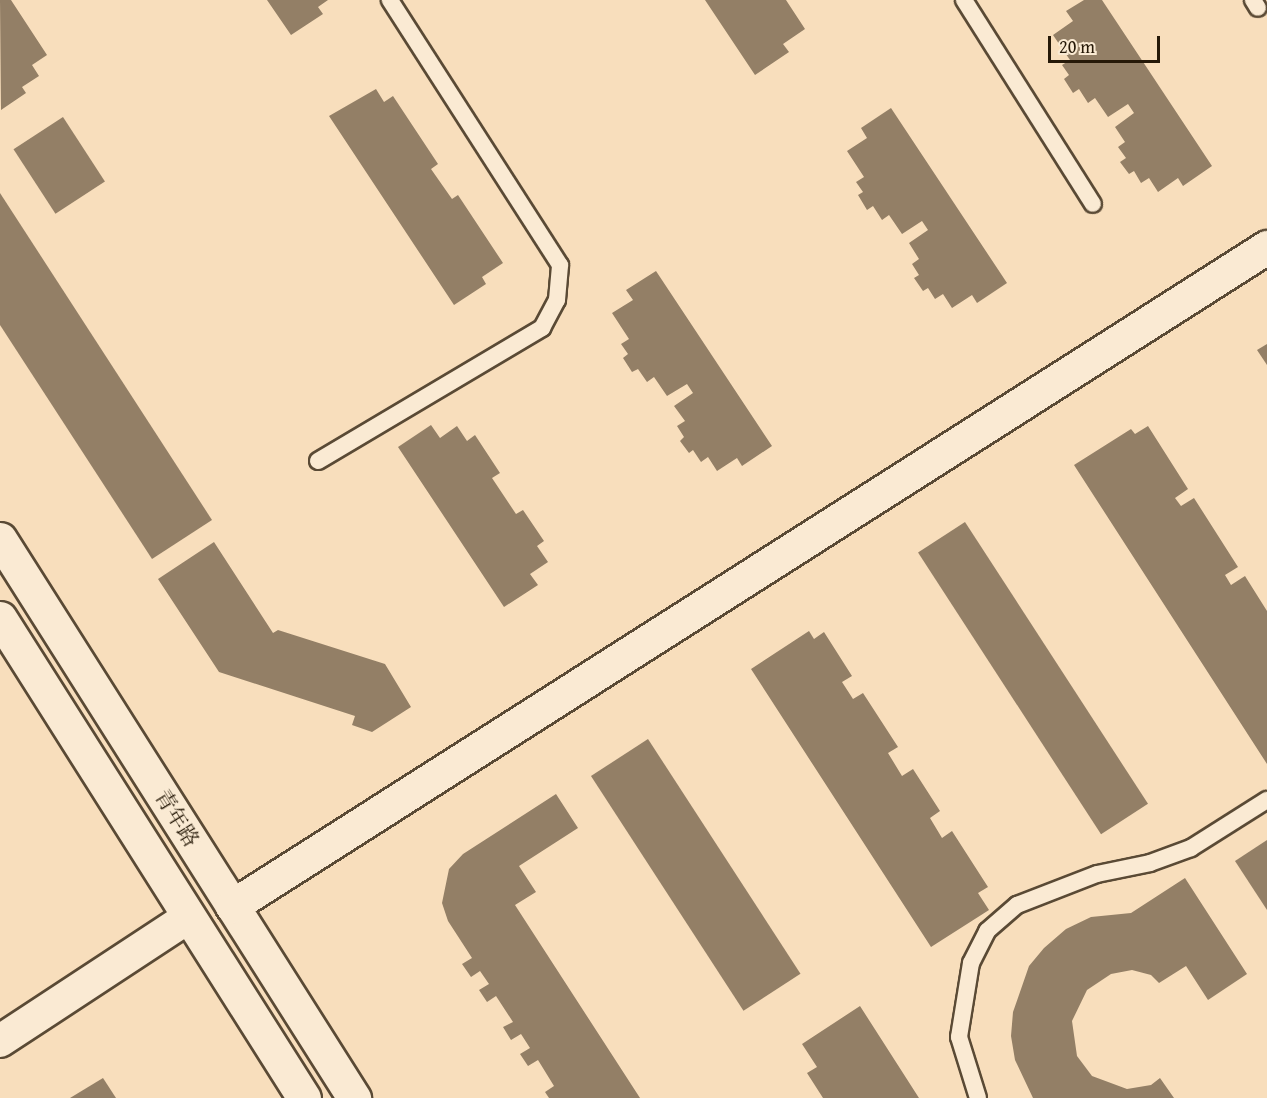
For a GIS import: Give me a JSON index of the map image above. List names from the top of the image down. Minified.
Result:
{"streets":{"street":["青年路"]},"scale_bar":"20 m"}
